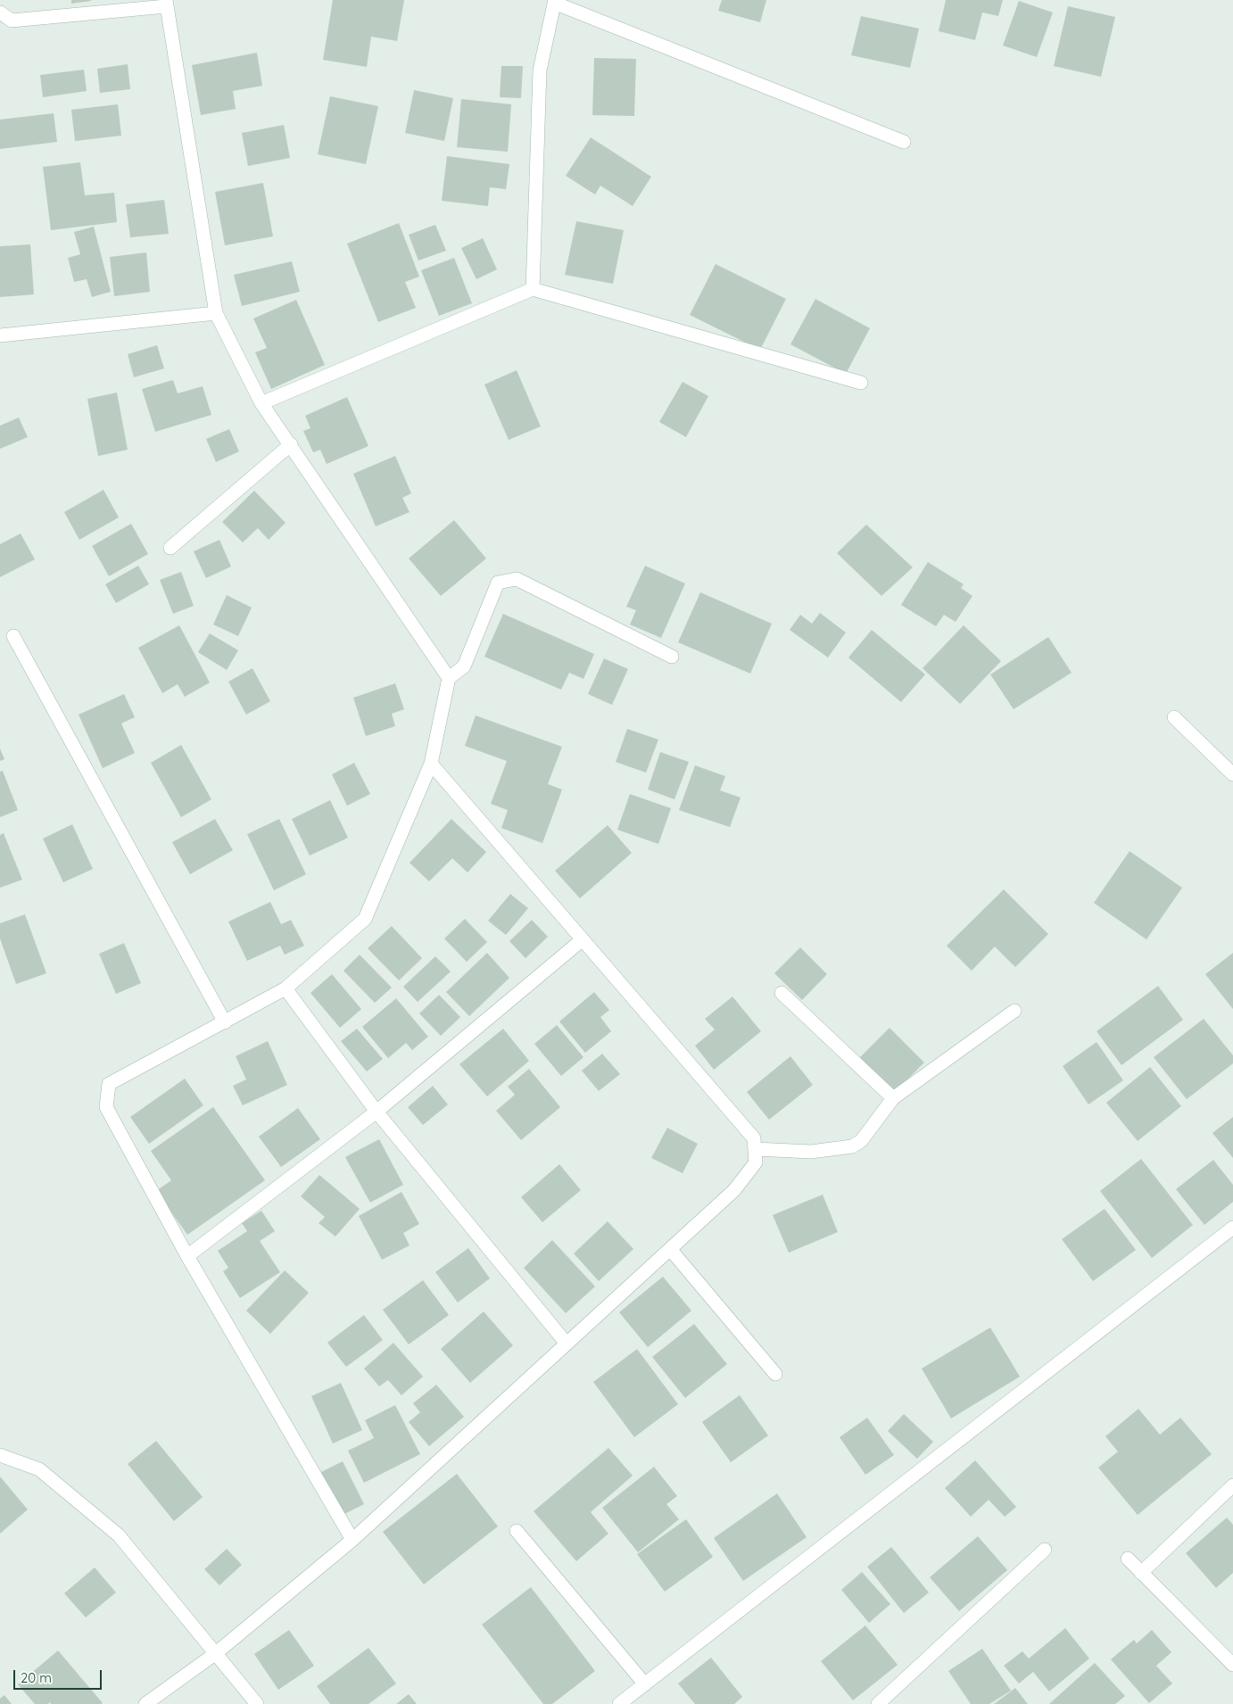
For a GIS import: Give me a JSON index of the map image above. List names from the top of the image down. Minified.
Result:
{"scale_bar":"20 m"}
